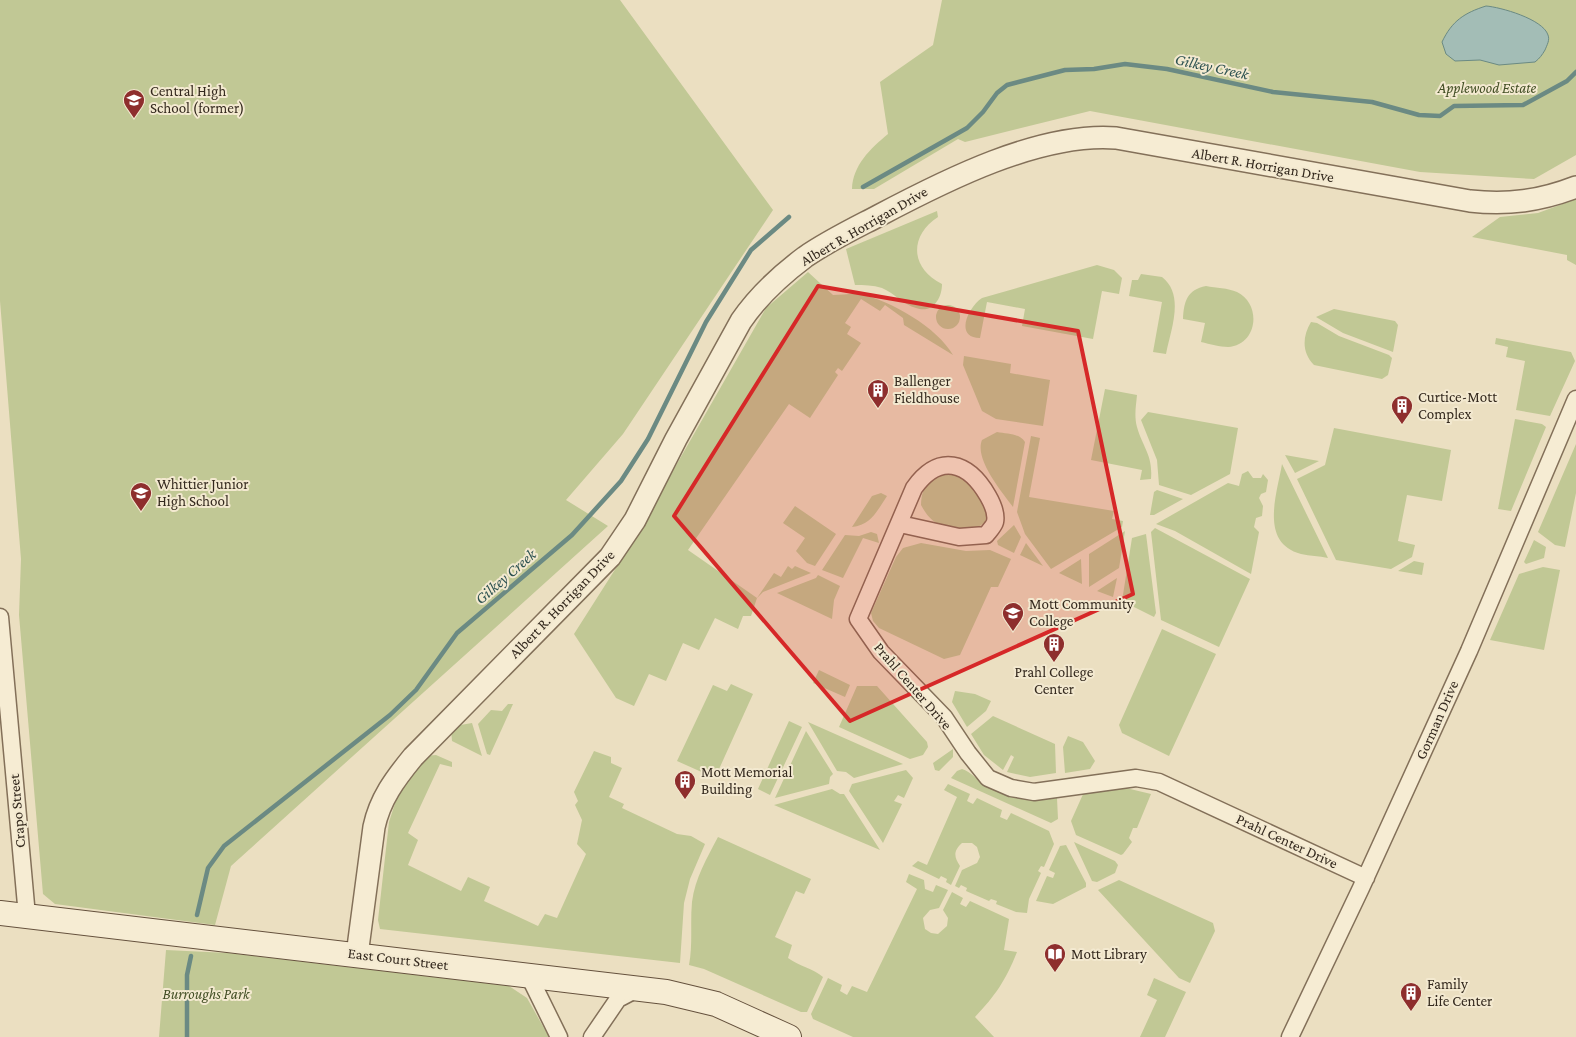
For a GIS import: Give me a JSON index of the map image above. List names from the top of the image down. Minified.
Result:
{"streets":{"main road":["East Court Street"],"street":["Albert R. Horrigan Drive","Prahl Center Drive","Gorman Drive","Crapo Street"]},"crossings":[["Albert R. Horrigan Drive","East Court Street"],["Prahl Center Drive","Gorman Drive"],["Crapo Street","East Court Street"]],"water":["Gilkey Creek"],"parks":["Applewood Estate","Burroughs Park"],"places":{"school or university":["Central High School (former)","Whittier Junior High School","Mott Community College"],"building":["Ballenger Fieldhouse","Curtice-Mott Complex","Prahl College Center","Mott Memorial Building","Family Life Center"],"library":["Mott Library"]}}
